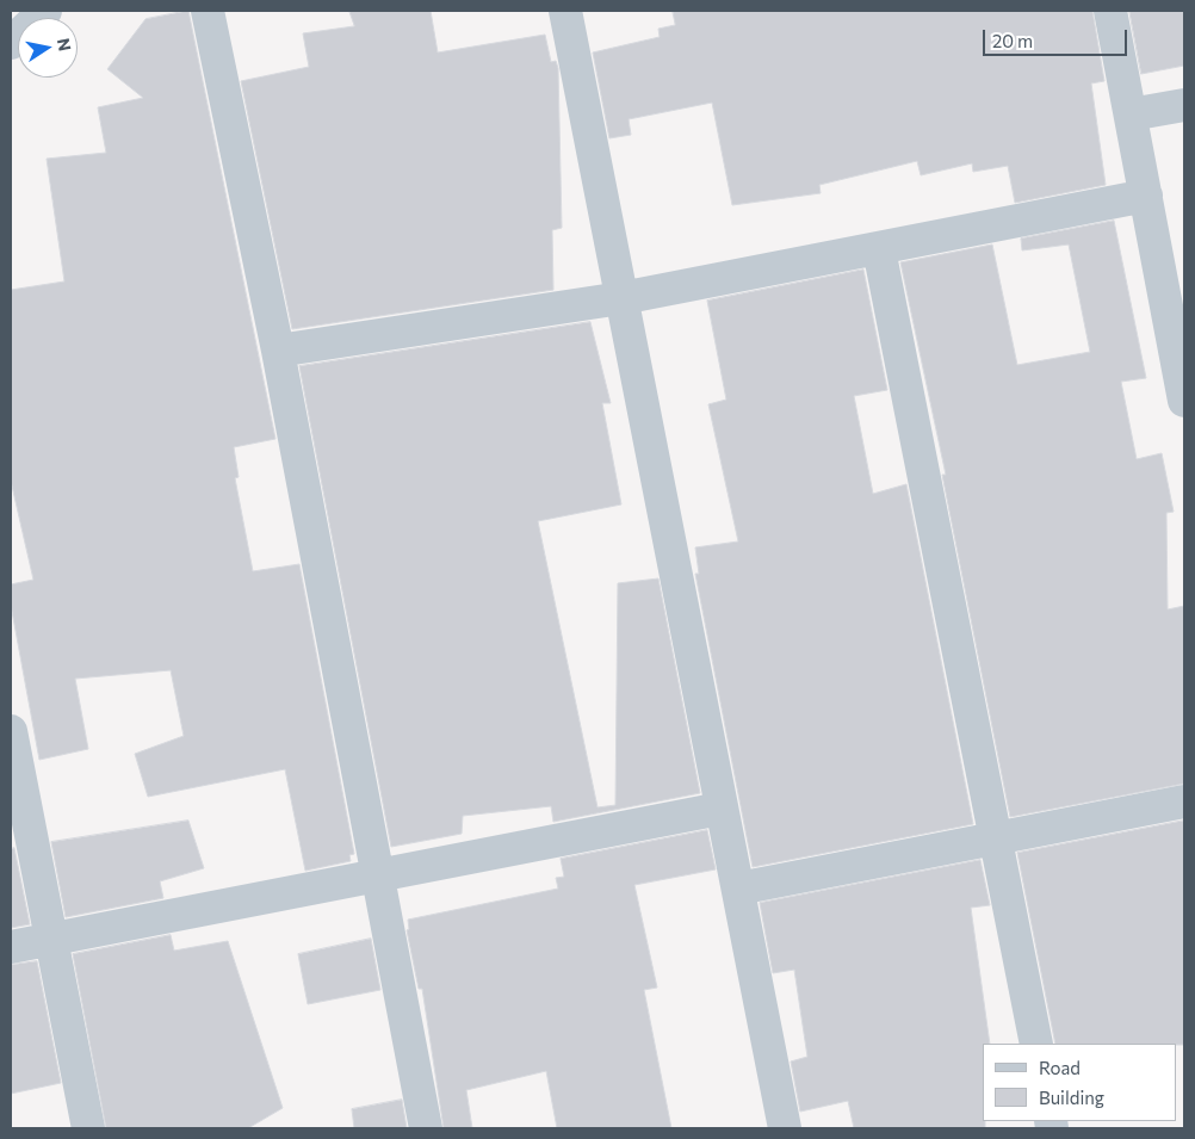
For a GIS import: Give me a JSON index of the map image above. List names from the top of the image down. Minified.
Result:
{"legend":["Road","Building"],"scale_bar":"20 m","north":"right"}
